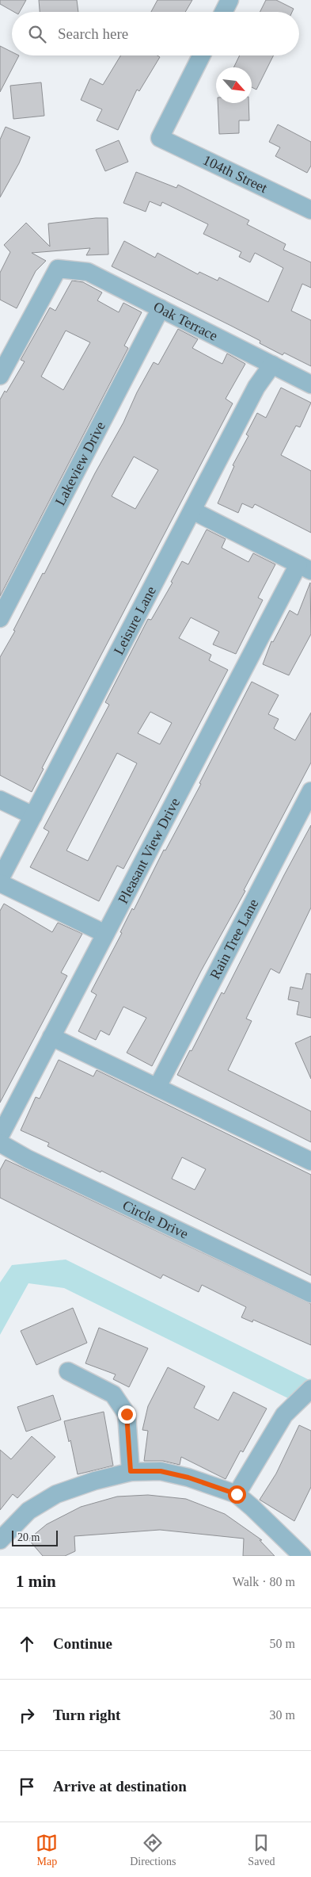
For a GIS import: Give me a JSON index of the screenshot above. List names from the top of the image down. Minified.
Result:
{"streets":{"street":["104th Street","Oak Terrace","Lakeview Drive","Leisure Lane","Pleasant View Drive","Rain Tree Lane","Circle Drive"]},"crossings":[["Oak Terrace","Lakeview Drive"],["Oak Terrace","Leisure Lane"]],"scale_bar":"20 m","north":"bottom right","page":{"search":"Search here","scale":"20 m","heading":["1 min","Walk · 80 m"],"list":[["Continue","50 m"],["Turn right","30 m"],"Arrive at destination"],"nav":["Map","Directions","Saved"]}}
